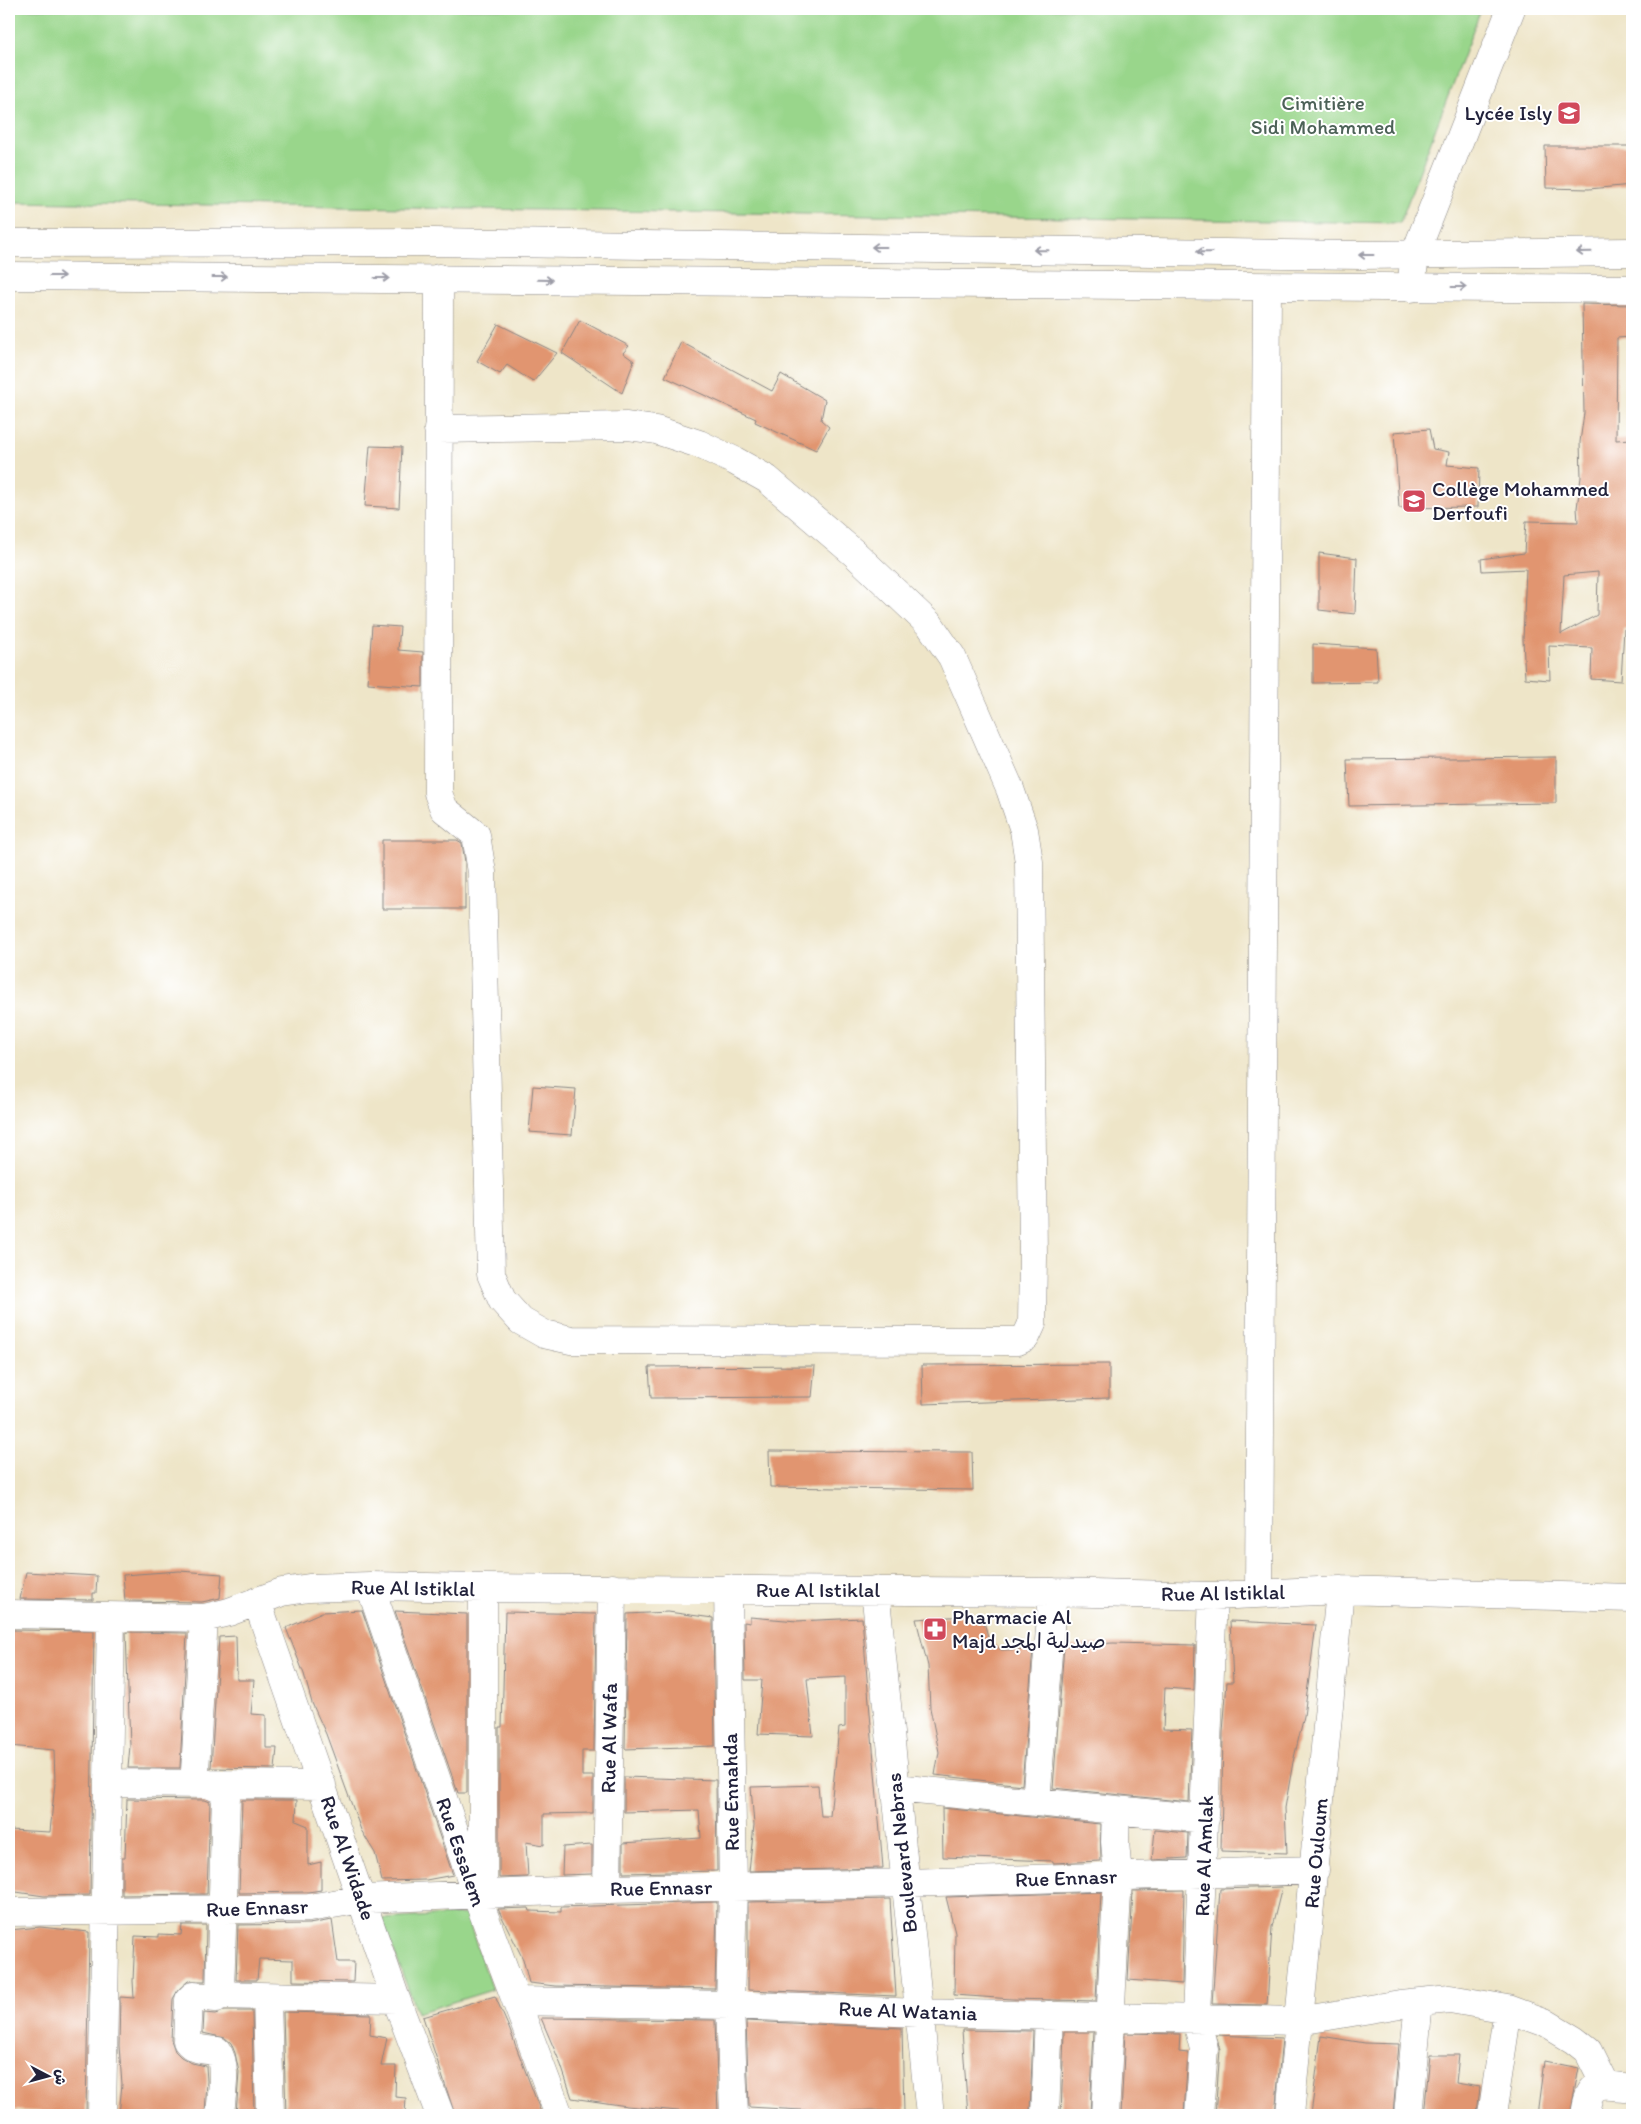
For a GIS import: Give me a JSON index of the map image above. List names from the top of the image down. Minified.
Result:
{"streets":{"street":["Rue Al Istiklal","Rue Al Wafa","Rue Ennahda","Rue Essalem","Boulevard Nebras","Rue Ouloum","Rue Al Amlak","Rue Al Widade","Rue Ennasr","Rue Al Watania"]},"crossings":[["Rue Al Istiklal","Rue Al Wafa"],["Rue Al Istiklal","Rue Ennahda"],["Rue Al Istiklal","Rue Essalem"],["Rue Al Istiklal","Boulevard Nebras"],["Rue Al Istiklal","Rue Ouloum"],["Rue Al Istiklal","Rue Al Amlak"],["Rue Al Istiklal","Rue Al Widade"],["Rue Al Wafa","Rue Ennasr"],["Rue Ennahda","Rue Ennasr"],["Rue Ennahda","Rue Al Watania"],["Rue Essalem","Rue Ennasr"],["Rue Essalem","Rue Al Watania"],["Boulevard Nebras","Rue Ennasr"],["Boulevard Nebras","Rue Al Watania"],["Rue Ouloum","Rue Ennasr"],["Rue Ouloum","Rue Al Watania"],["Rue Al Amlak","Rue Ennasr"],["Rue Al Amlak","Rue Al Watania"],["Rue Al Widade","Rue Ennasr"]],"parks":["Cimitière Sidi Mohammed"],"places":{"school or university":["Lycée Isly","Collège Mohammed Derfoufi"],"pharmacy":["Pharmacie Al Majd صيدلية المجد"]},"north":"right"}
